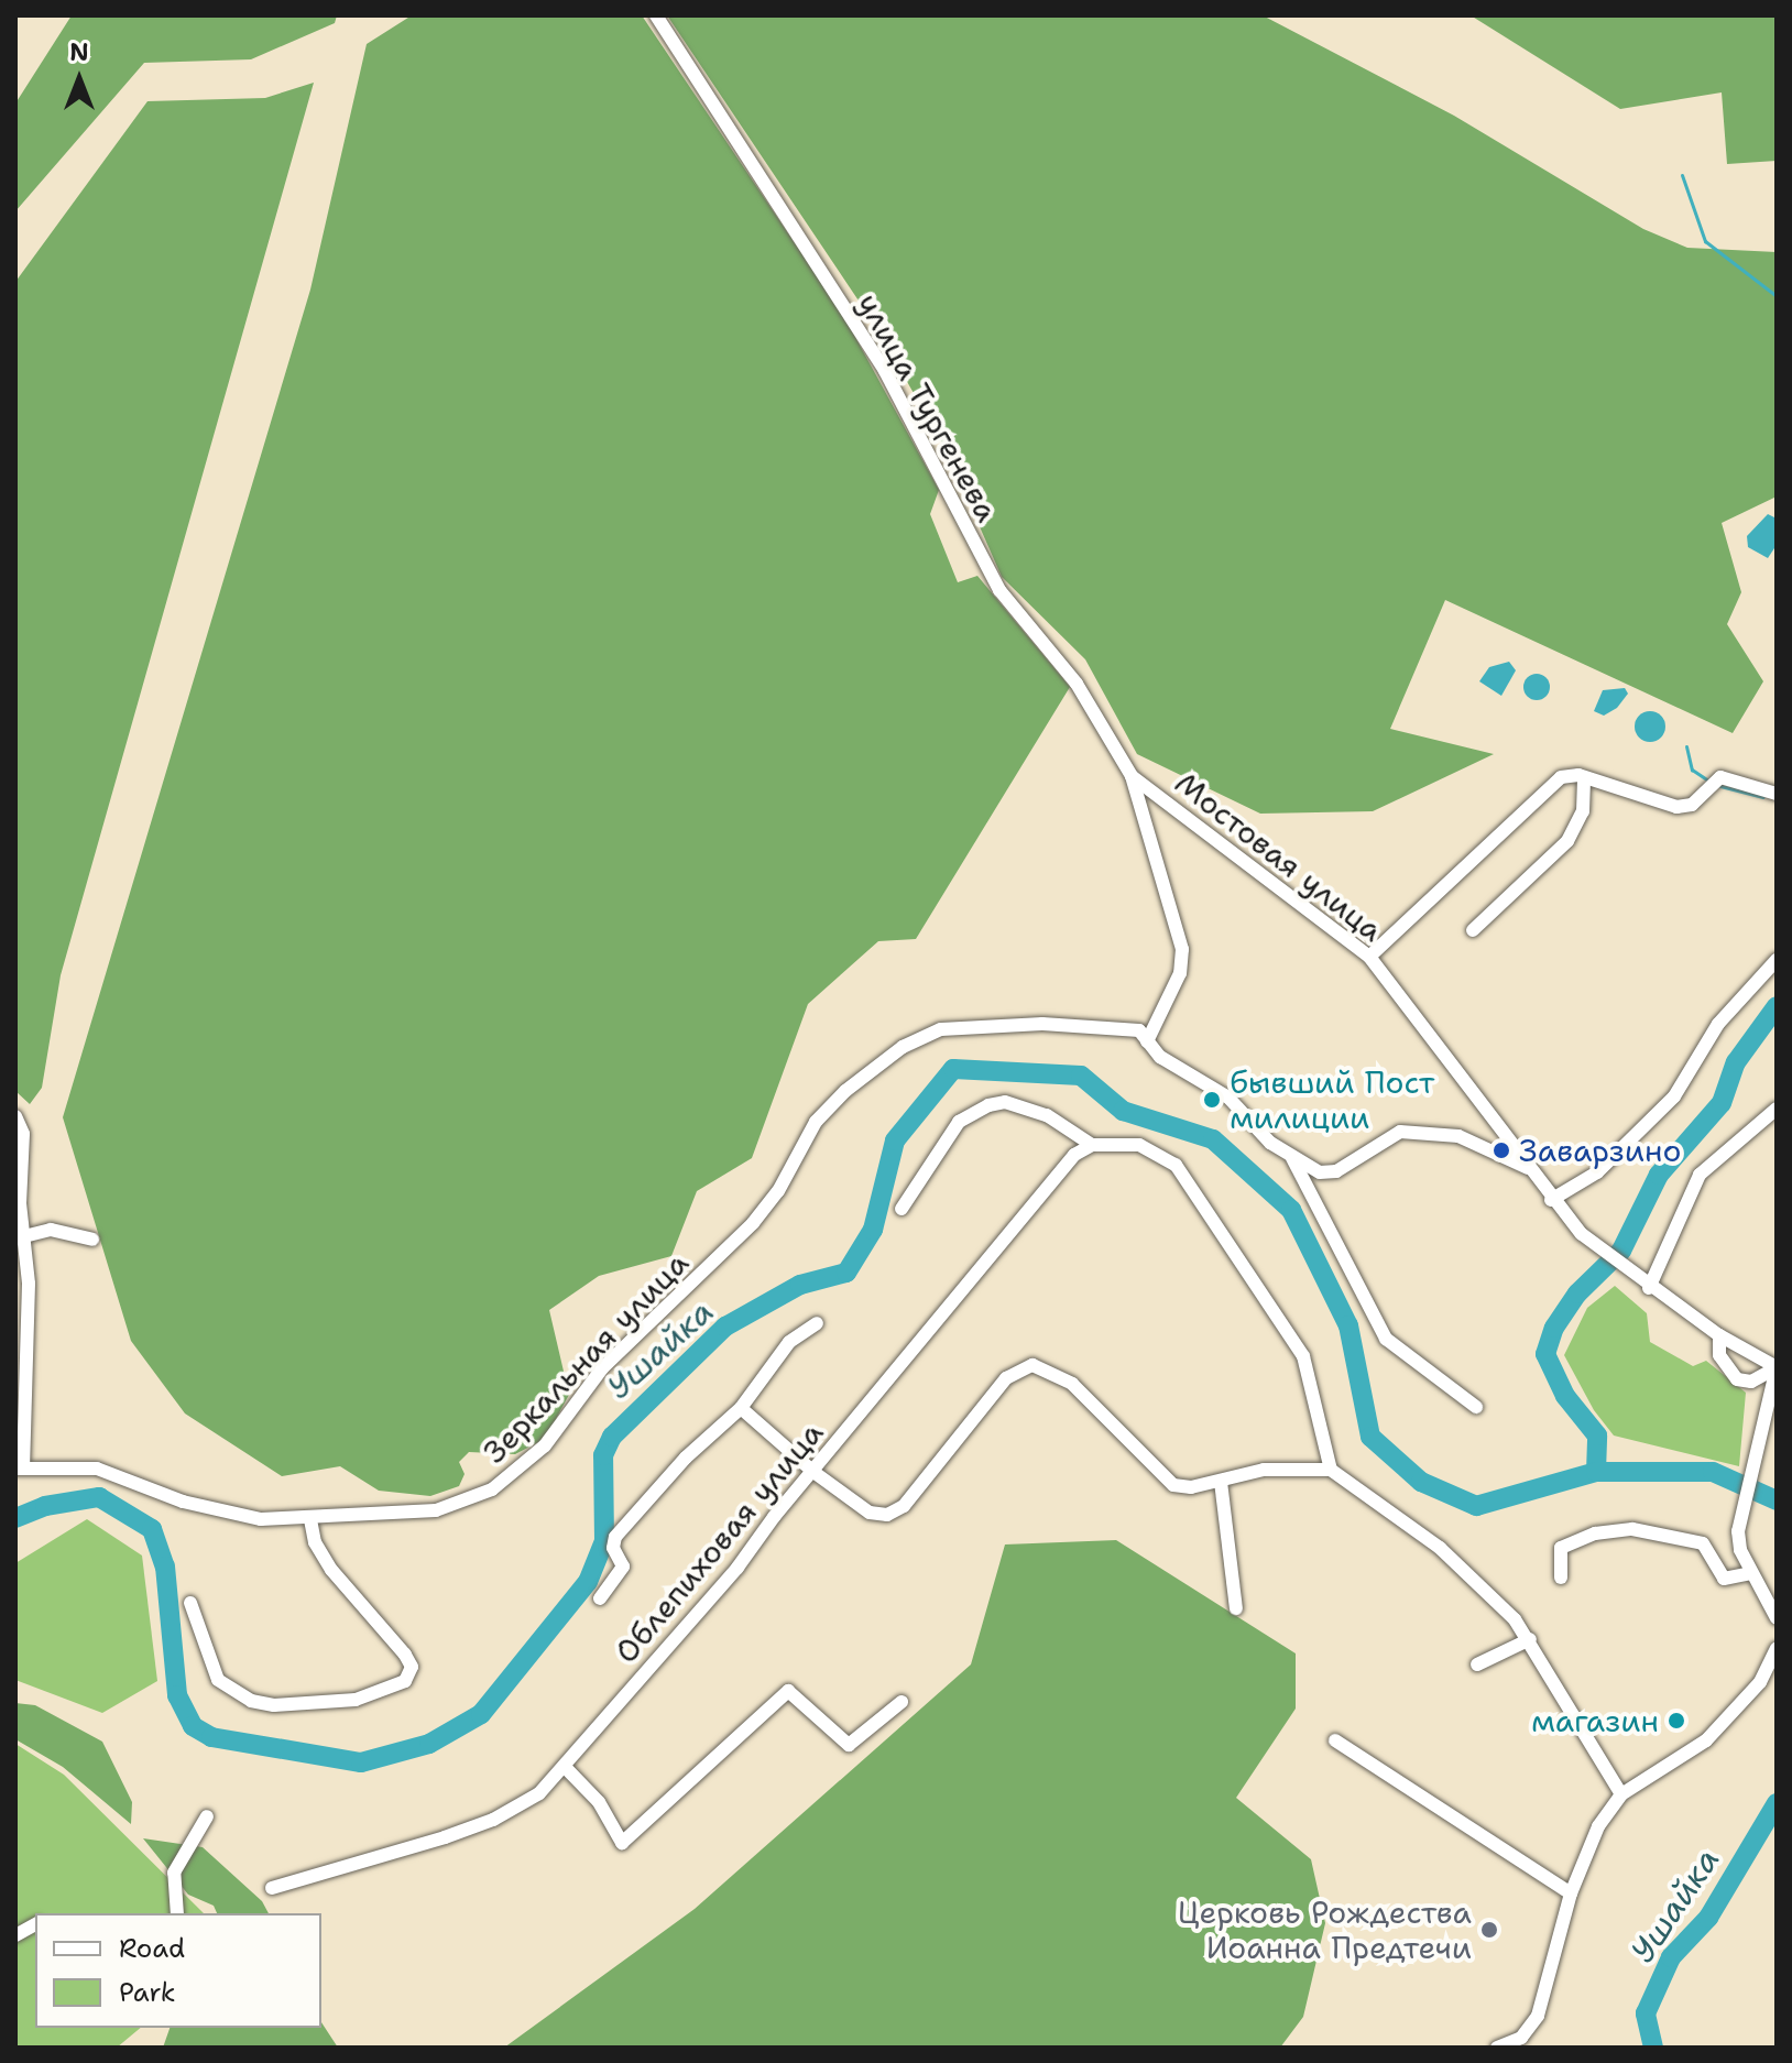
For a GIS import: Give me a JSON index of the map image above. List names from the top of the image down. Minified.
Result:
{"streets":{"street":["улица Тургенева","Мостовая улица","Зеркальная улица","Облепиховая улица"]},"crossings":[["улица Тургенева","Мостовая улица"]],"water":["Ушайка"],"places":["бывший Пост милиции","Заварзино","магазин","Церковь Рождества Иоанна Предтечи"],"legend":["Road","Park"],"north":"top"}
